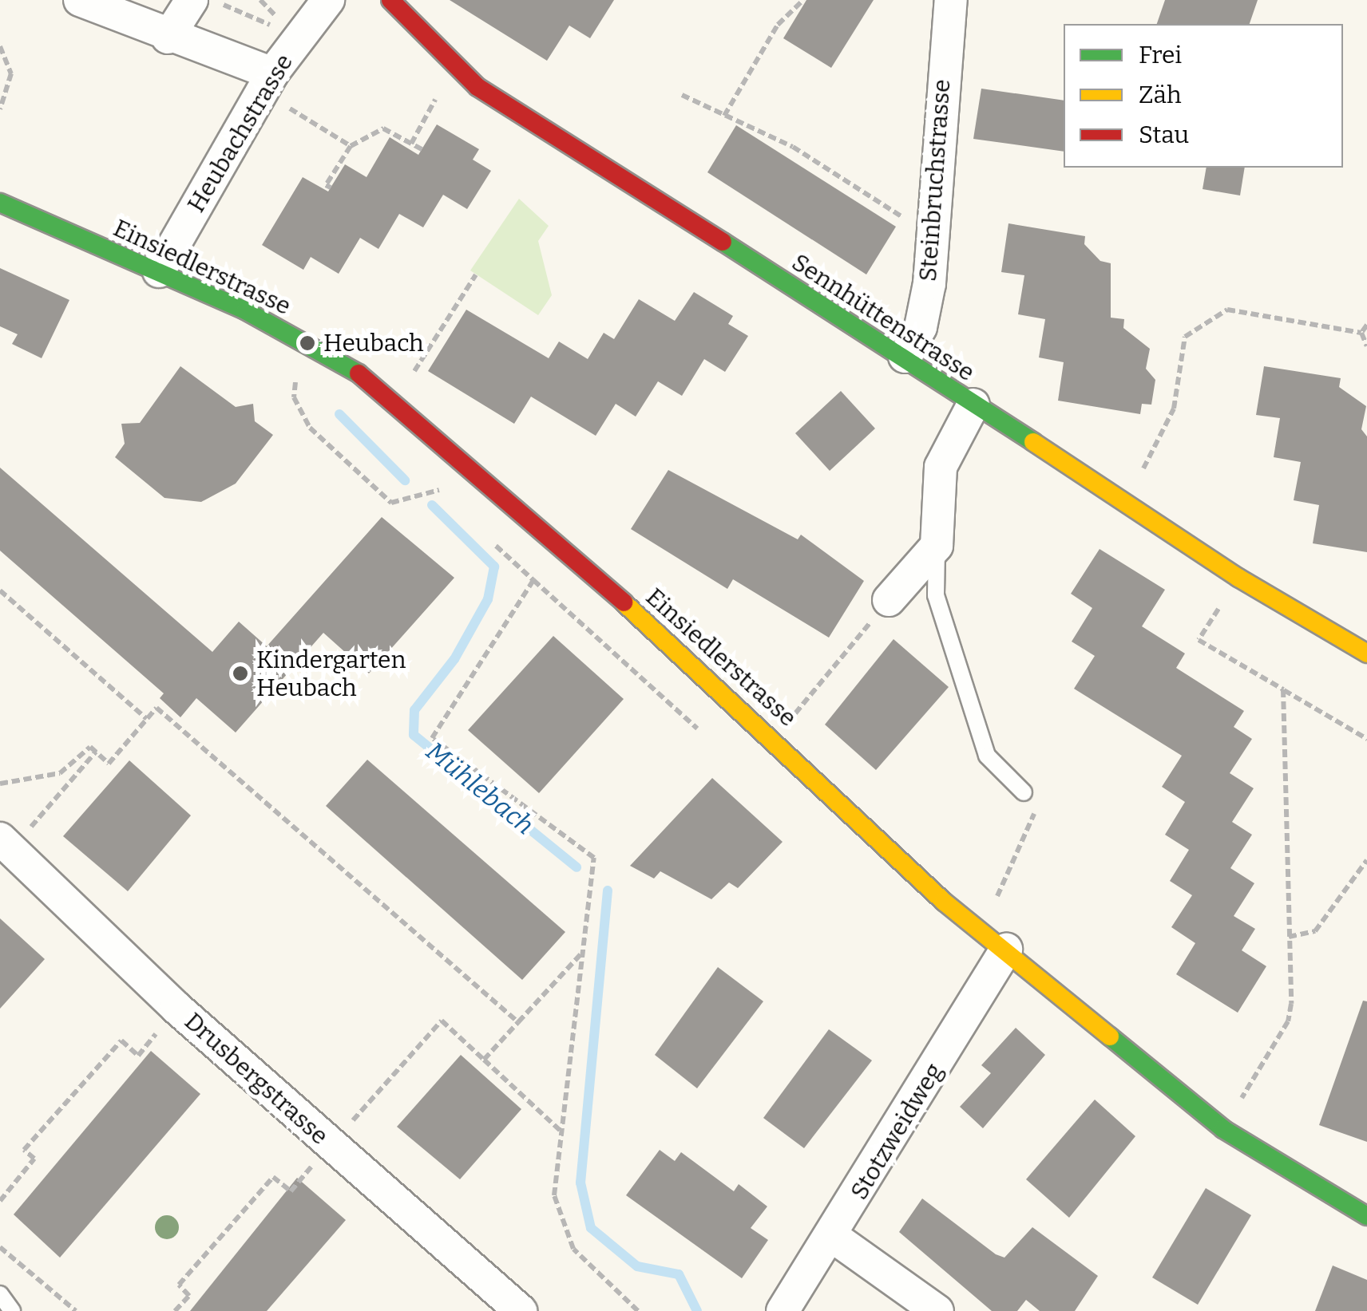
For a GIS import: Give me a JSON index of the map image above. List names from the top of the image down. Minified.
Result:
{"streets":{"main road":["Einsiedlerstrasse","Sennhüttenstrasse"],"street":["Heubachstrasse","Steinbruchstrasse","Drusbergstrasse","Stotzweidweg"]},"crossings":[["Heubachstrasse","Einsiedlerstrasse"],["Steinbruchstrasse","Sennhüttenstrasse"],["Einsiedlerstrasse","Stotzweidweg"]],"water":["Mühlebach"],"places":["Heubach","Kindergarten Heubach"],"legend":["Frei","Zäh","Stau"]}
